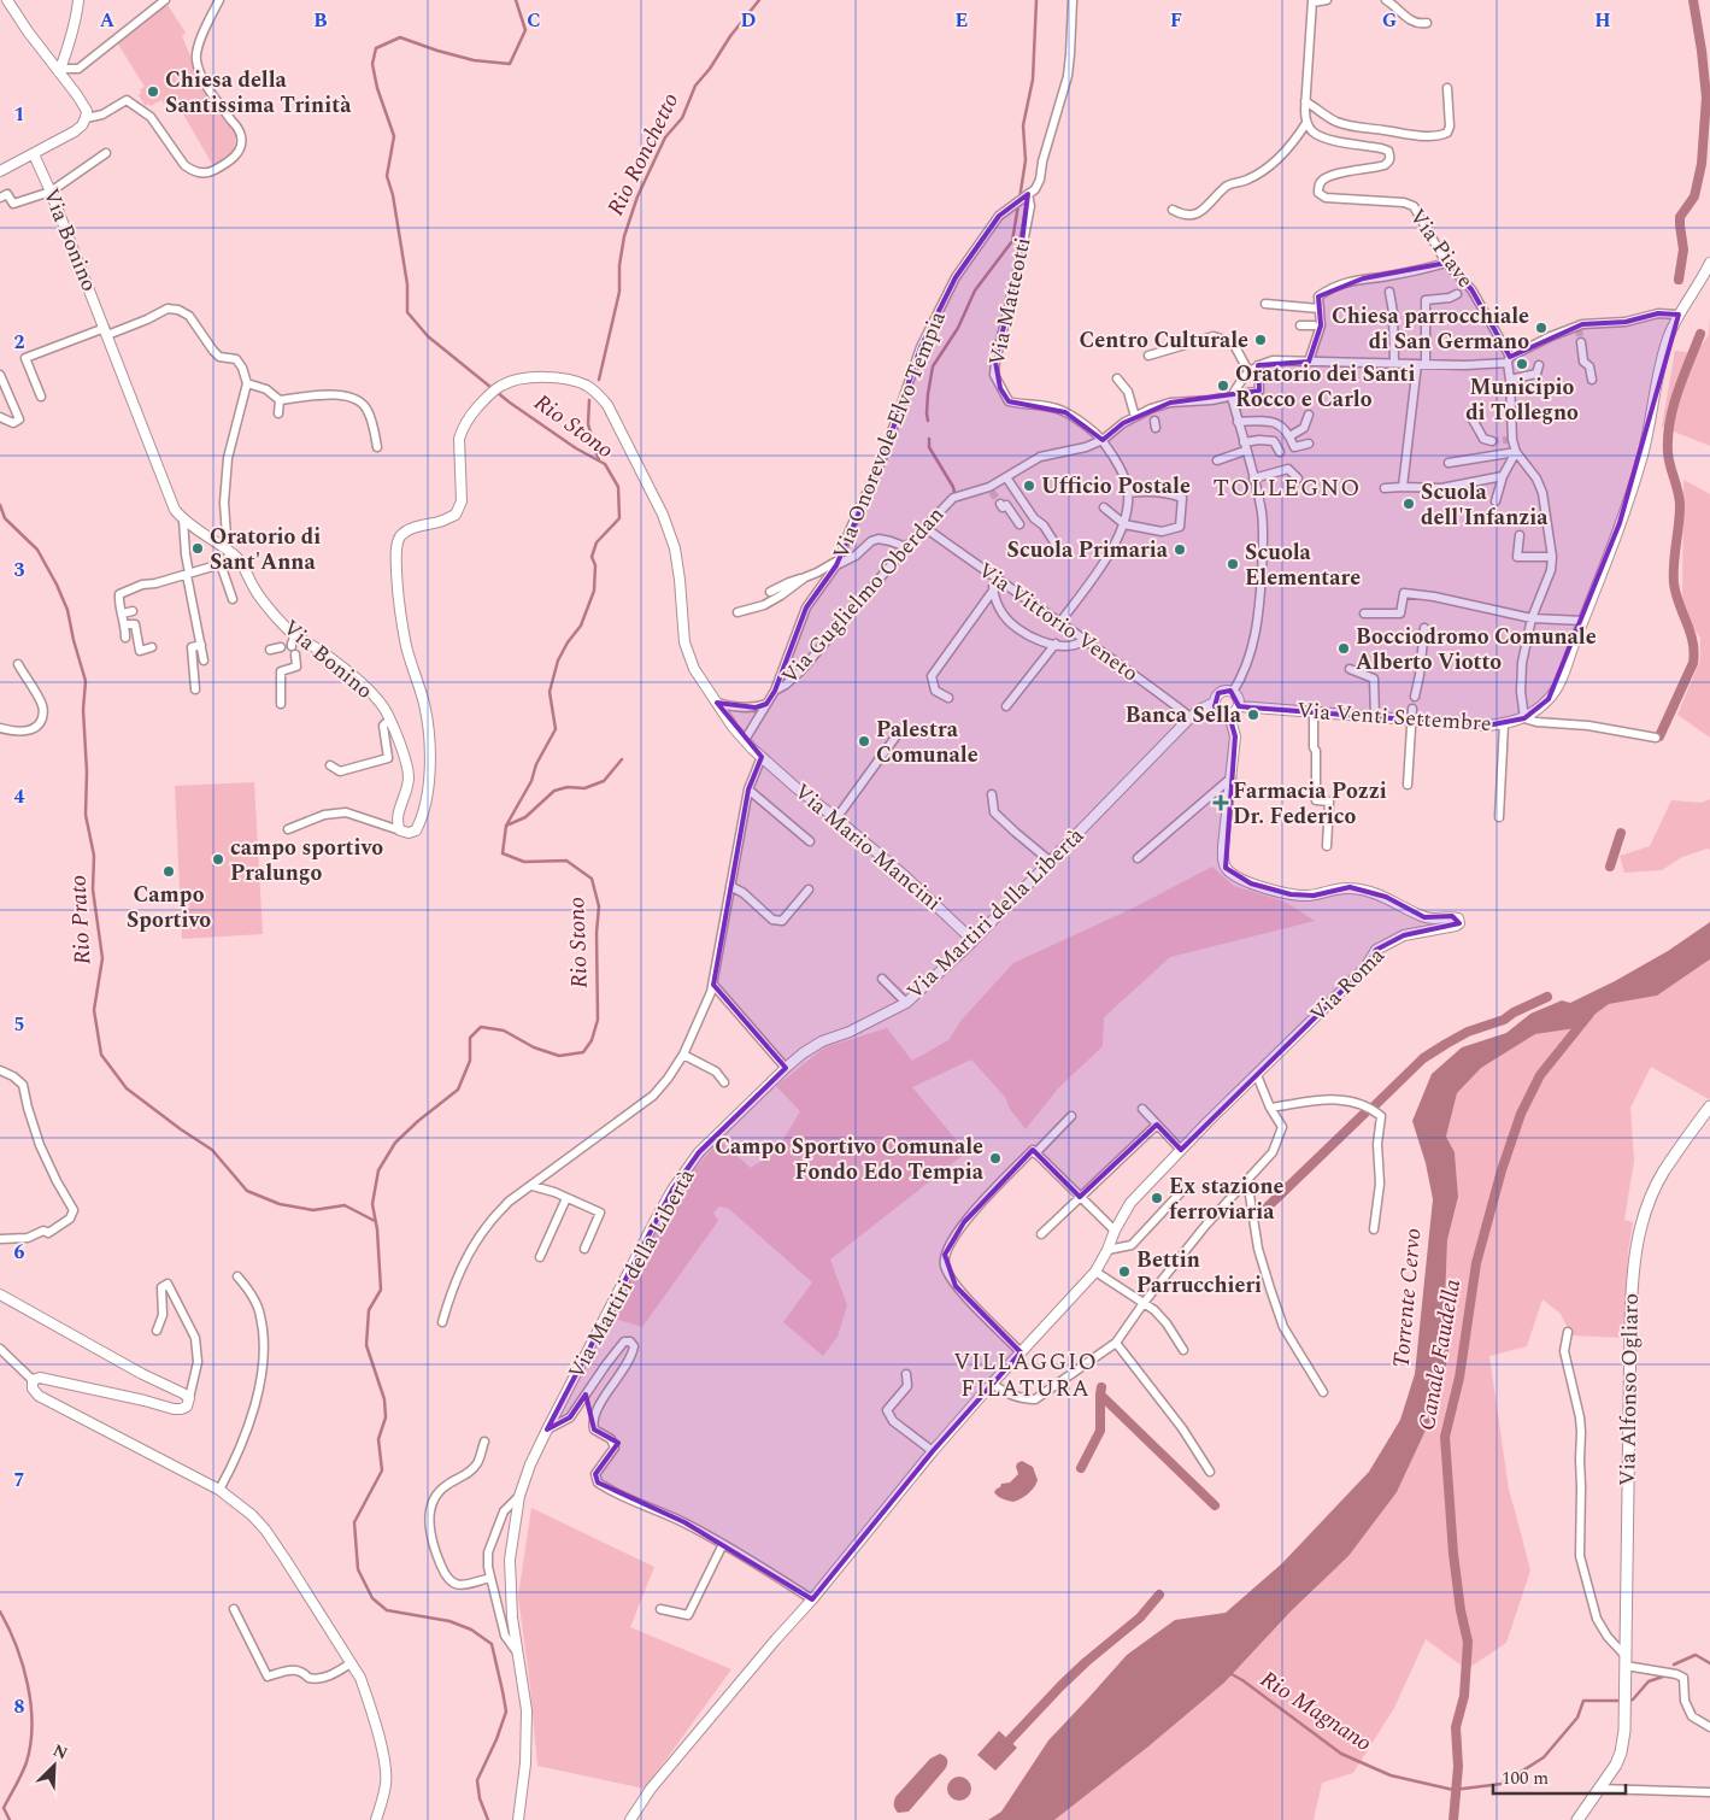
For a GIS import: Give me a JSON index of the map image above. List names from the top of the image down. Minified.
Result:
{"streets":{"main road":["Via Alfonso Ogliaro"],"street":["Via Bonino","Via Piave","Via Matteotti","Via Onorevole Elvo Tempia","Via Guglielmo Oberdan","Via Vittorio Veneto","Via Venti Settembre","Via Mario Mancini","Via Martiri della Libertà","Via Roma"]},"crossings":[["Via Matteotti","Via Onorevole Elvo Tempia"],["Via Matteotti","Via Guglielmo Oberdan"],["Via Matteotti","Via Vittorio Veneto"],["Via Onorevole Elvo Tempia","Via Guglielmo Oberdan"],["Via Guglielmo Oberdan","Via Vittorio Veneto"],["Via Vittorio Veneto","Via Martiri della Libertà"],["Via Venti Settembre","Via Martiri della Libertà"],["Via Venti Settembre","Via Roma"],["Via Mario Mancini","Via Martiri della Libertà"],["Via Martiri della Libertà","Via Roma"]],"districts":["TOLLEGNO","VILLAGGIO FILATURA"],"water":["Rio Ronchetto","Rio Stono","Rio Prato","Torrente Cervo","Canale Faudella","Rio Magnano"],"places":{"other":["Chiesa della Santissima Trinità","Chiesa parrocchiale di San Germano","Centro Culturale","Municipio di Tollegno","Oratorio dei Santi Rocco e Carlo","Ufficio Postale","Scuola dell'Infanzia","Oratorio di Sant'Anna","Scuola Primaria","Scuola Elementare","Bocciodromo Comunale Alberto Viotto","Banca Sella","Palestra Comunale","campo sportivo Pralungo","Campo Sportivo","Campo Sportivo Comunale Fondo Edo Tempia","Ex stazione ferroviaria","Bettin Parrucchieri"],"health":["Farmacia Pozzi Dr. Federico"]},"scale_bar":"100 m","north":"top right","grid":{"columns":["A","B","C","D","E","F","G","H"],"rows":["1","2","3","4","5","6","7","8"]}}
